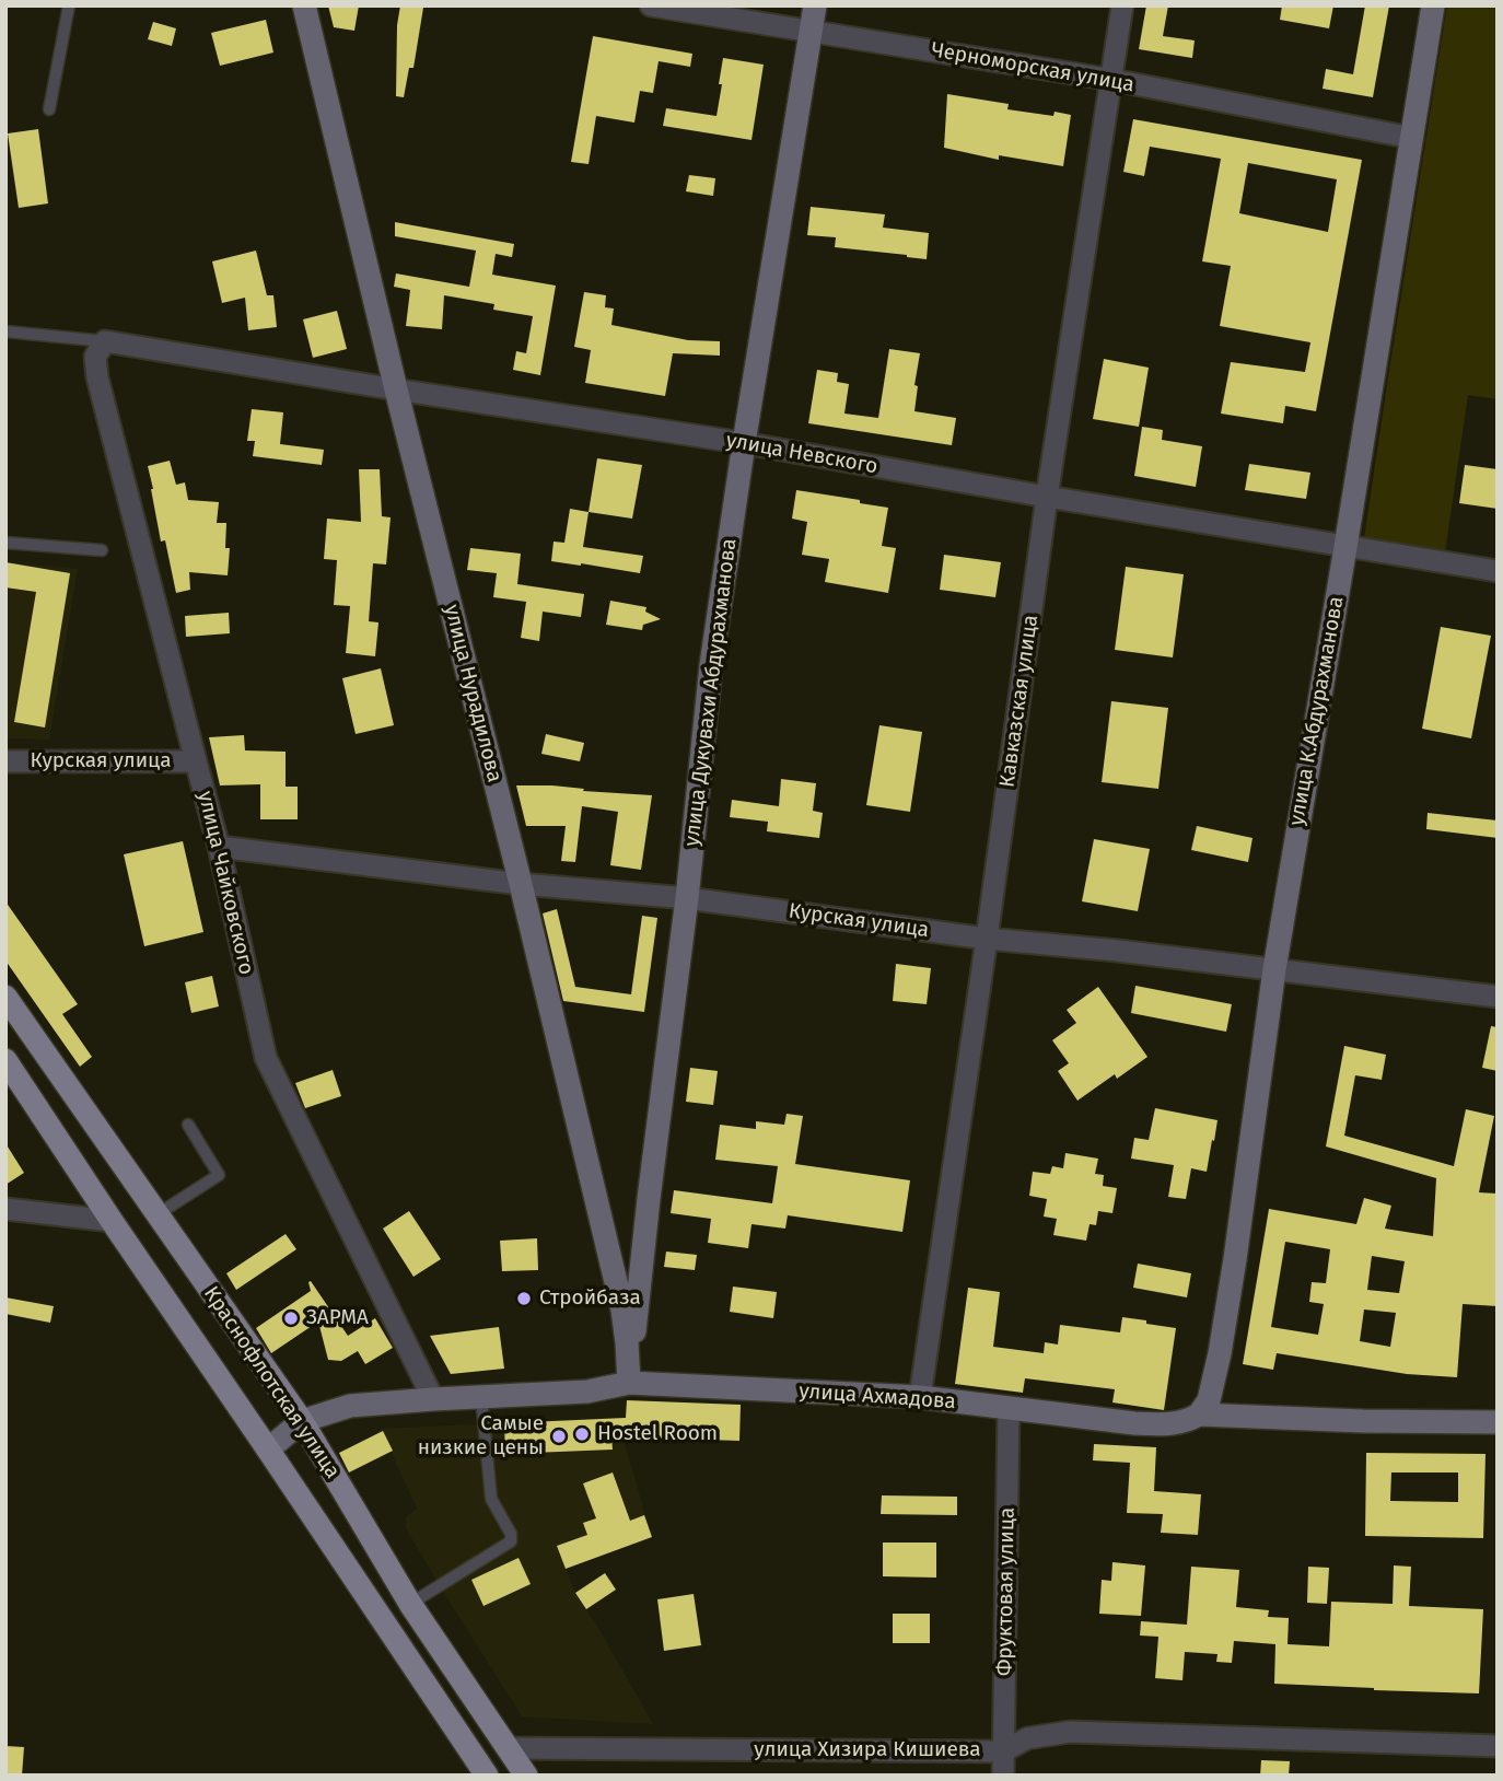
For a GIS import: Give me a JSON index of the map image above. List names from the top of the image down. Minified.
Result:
{"streets":{"main road":["Краснофлотская улица"],"street":["Черноморская улица","улица Невского","улица Дукувахи Абдурахманова","улица Нурадилова","Кавказская улица","улица К.Абдурахманова","Курская улица","улица Чайковского","улица Ахмадова","Фруктовая улица","улица Хизира Кишиева"]},"crossings":[["Черноморская улица","улица Дукувахи Абдурахманова"],["Черноморская улица","Кавказская улица"],["Черноморская улица","улица К.Абдурахманова"],["улица Невского","улица Дукувахи Абдурахманова"],["улица Невского","улица Нурадилова"],["улица Невского","Кавказская улица"],["улица Невского","улица К.Абдурахманова"],["улица Невского","улица Чайковского"],["улица Дукувахи Абдурахманова","улица Нурадилова"],["улица Дукувахи Абдурахманова","Курская улица"],["улица Дукувахи Абдурахманова","улица Ахмадова"],["улица Нурадилова","Курская улица"],["улица Нурадилова","улица Ахмадова"],["Кавказская улица","Курская улица"],["Кавказская улица","улица Ахмадова"],["улица К.Абдурахманова","Курская улица"],["улица К.Абдурахманова","улица Ахмадова"],["Курская улица","улица Чайковского"],["улица Чайковского","улица Ахмадова"],["Краснофлотская улица","улица Ахмадова"],["Краснофлотская улица","улица Хизира Кишиева"],["улица Ахмадова","Фруктовая улица"],["Фруктовая улица","улица Хизира Кишиева"]],"places":["Стройбаза","ЗАРМА","Hostel Room","Самые низкие цены"]}
